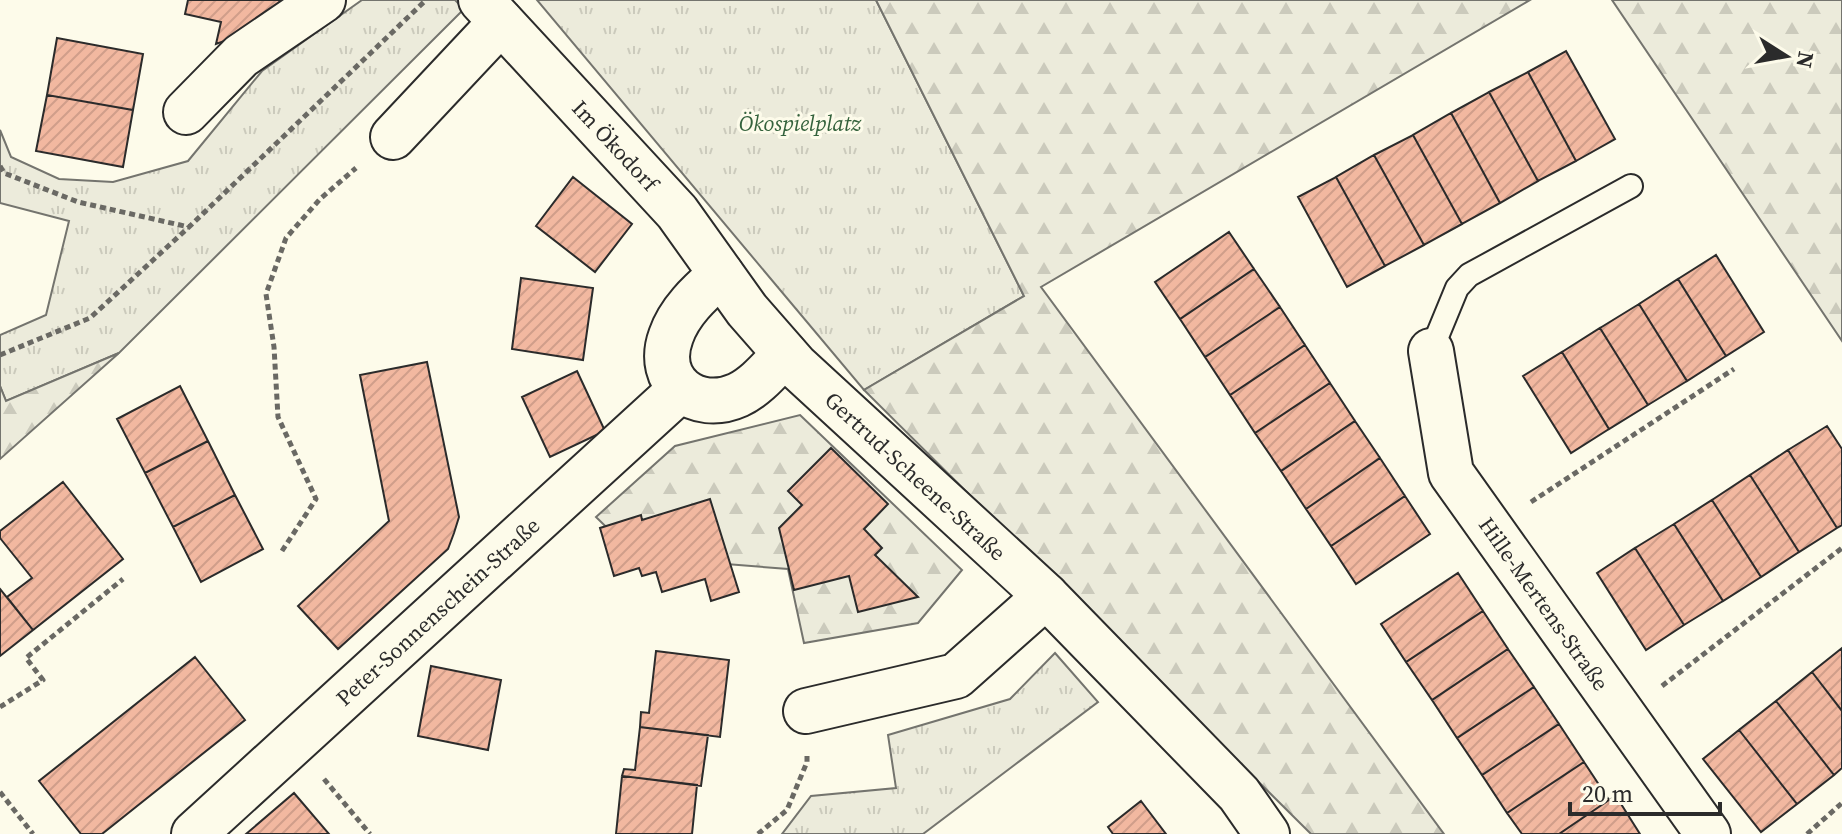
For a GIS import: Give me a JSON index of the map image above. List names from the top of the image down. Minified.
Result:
{"streets":{"street":["Im Ökodorf","Gertrud-Scheene-Straße","Hille-Mertens-Straße","Peter-Sonnenschein-Straße"]},"crossings":[["Im Ökodorf","Gertrud-Scheene-Straße"]],"parks":["Ökospielplatz"],"scale_bar":"20 m","north":"right"}
